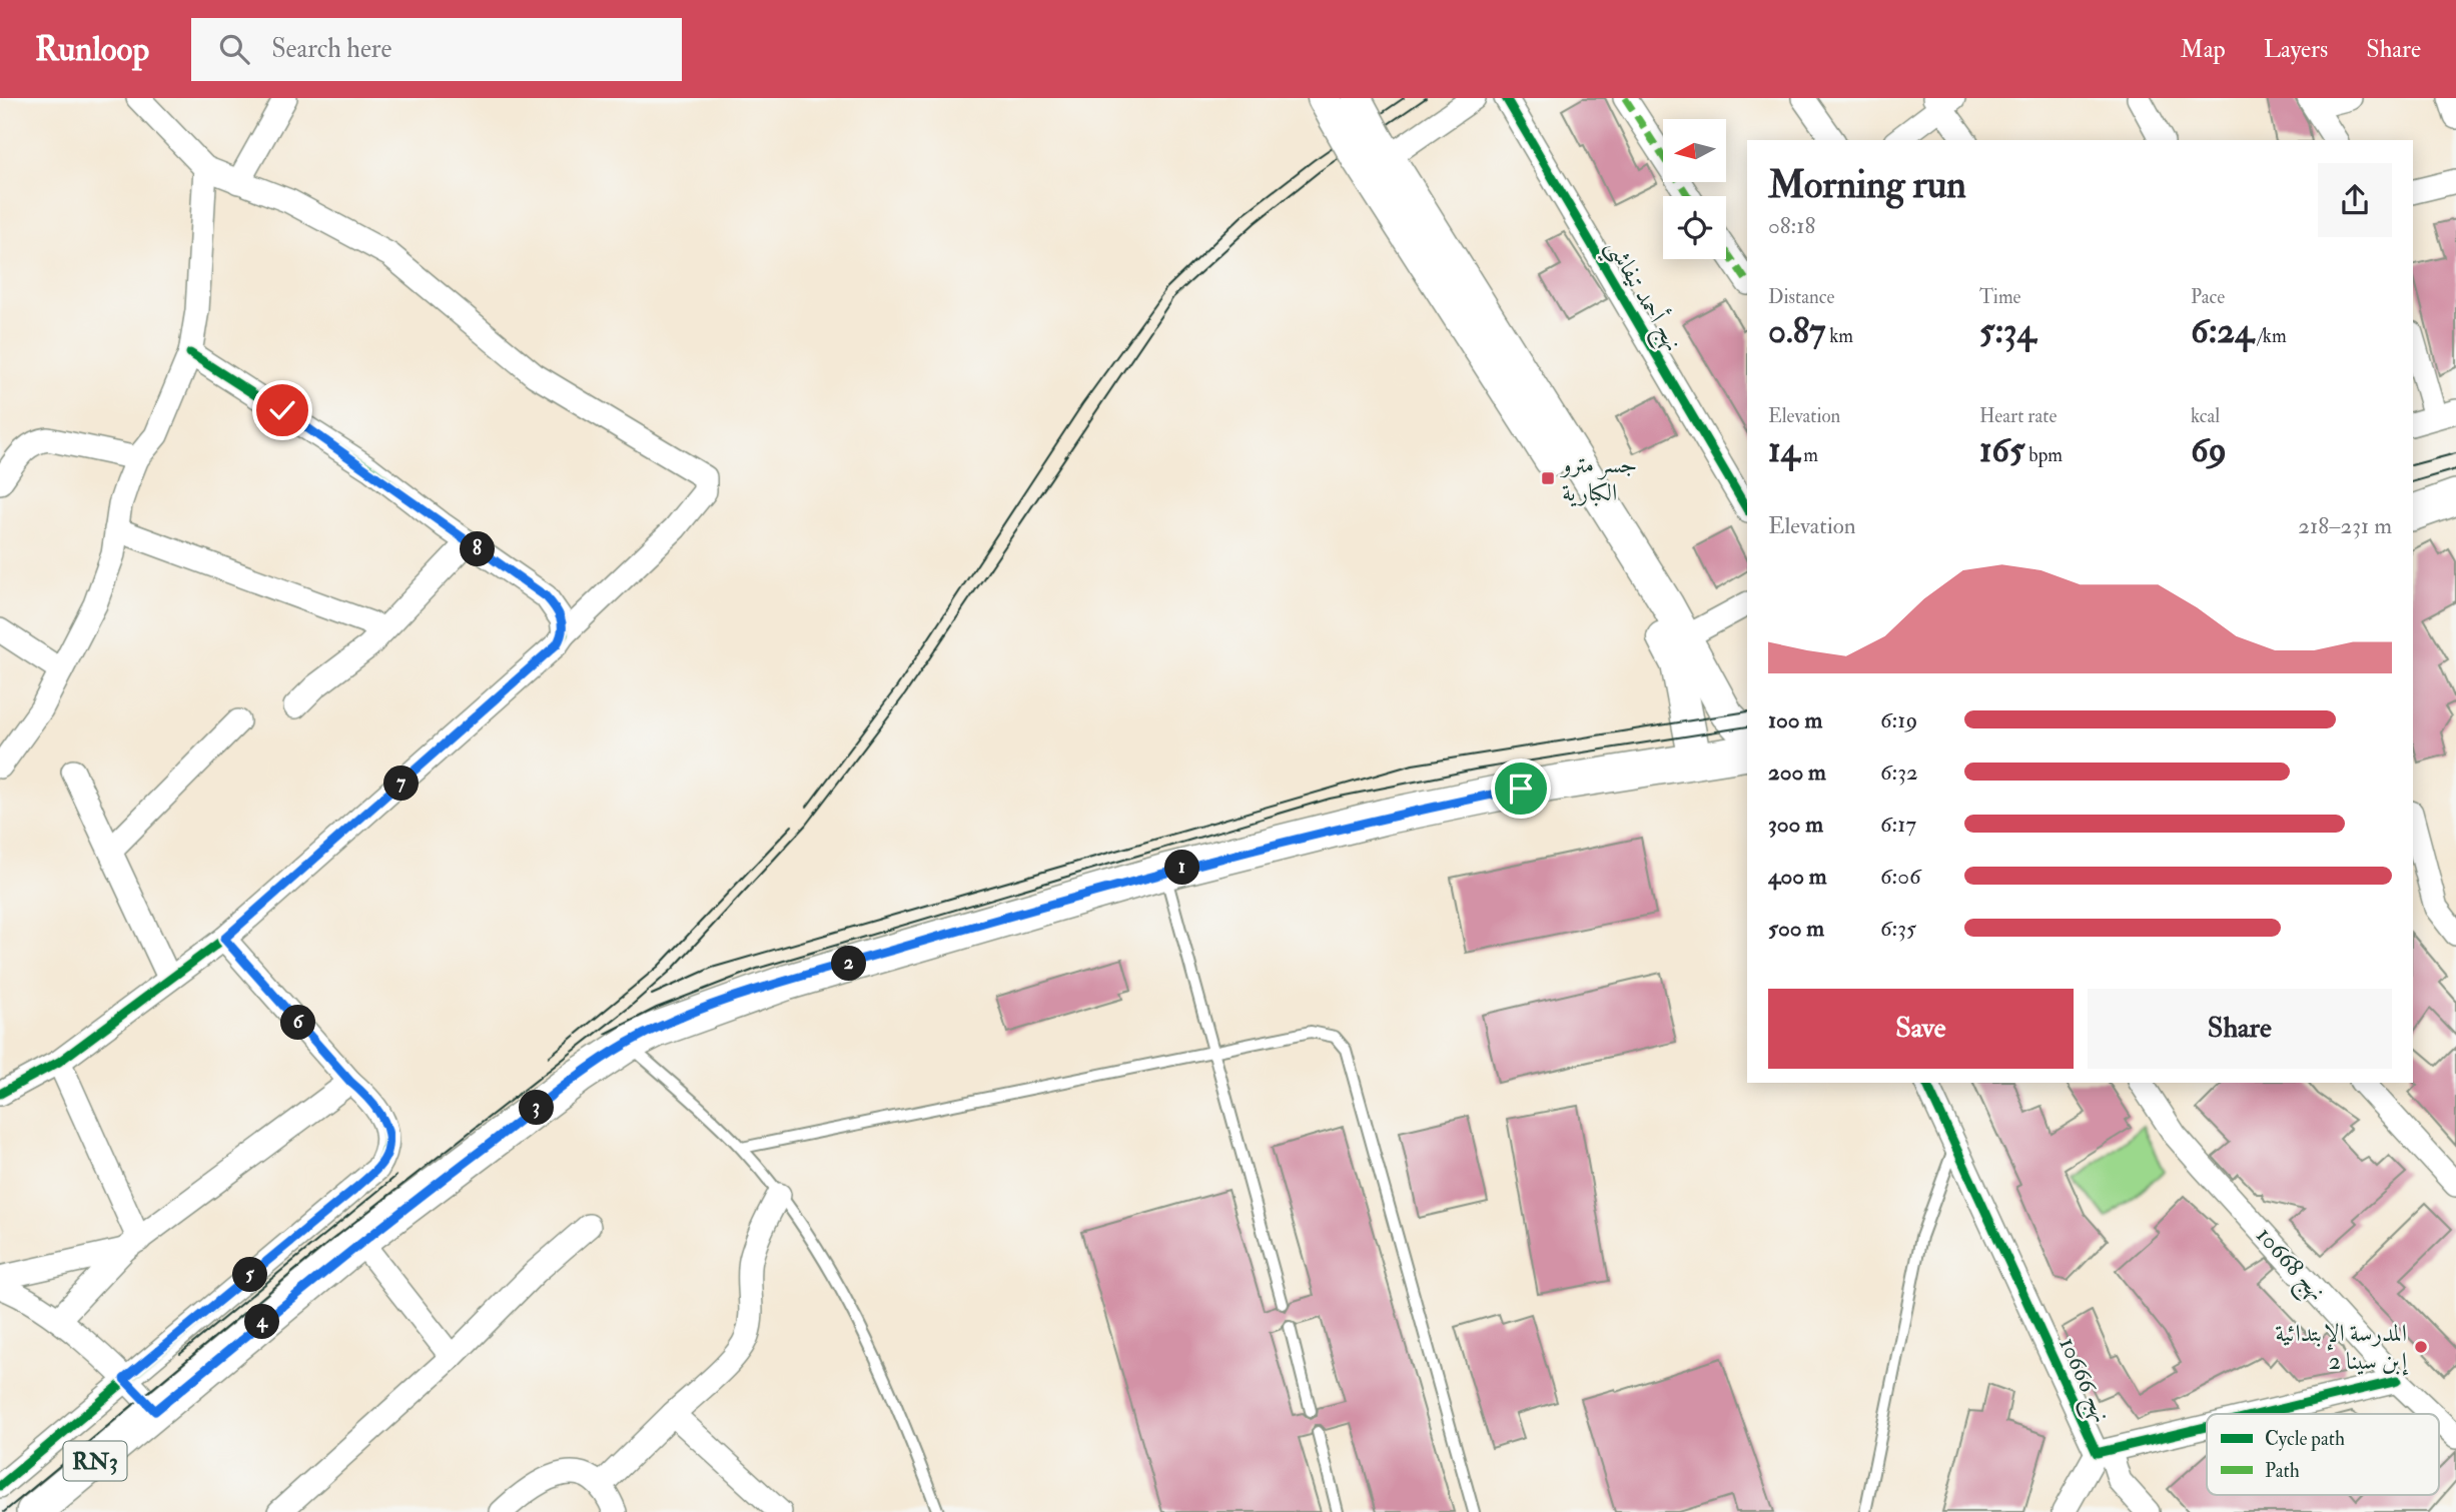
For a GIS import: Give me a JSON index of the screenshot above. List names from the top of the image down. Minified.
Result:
{"streets":{"main road":["RN3"],"street":["نهج أحمد تيفاشي","نهج 10668","نهج 10666"]},"crossings":[["نهج 10668","نهج 10666"]],"places":{"transit":["جسر مترو الكبارية"],"other":["المدرسة الإبتدائية إبن سينا 2"]},"legend":["Cycle path","Path"],"north":"left","page":{"header":"Runloop","search":"Search here","nav":["Map","Layers","Share"],"heading":["Morning run","08:18"],"stats":[["Distance","0.87 km"],["Time","5:34"],["Pace","6:24 /km"],["Elevation","14 m"],["Heart rate","165 bpm"],["kcal","69"]],"chart":["Elevation","218–231 m"],"pins":["8","7","1","2","6","3","5","4"],"list":[{"name":"100 m","note":"6:19"},{"name":"200 m","note":"6:32"},{"name":"300 m","note":"6:17"},{"name":"400 m","note":"6:06"},{"name":"500 m","note":"6:35"}],"buttons":["Save","Share"]}}
